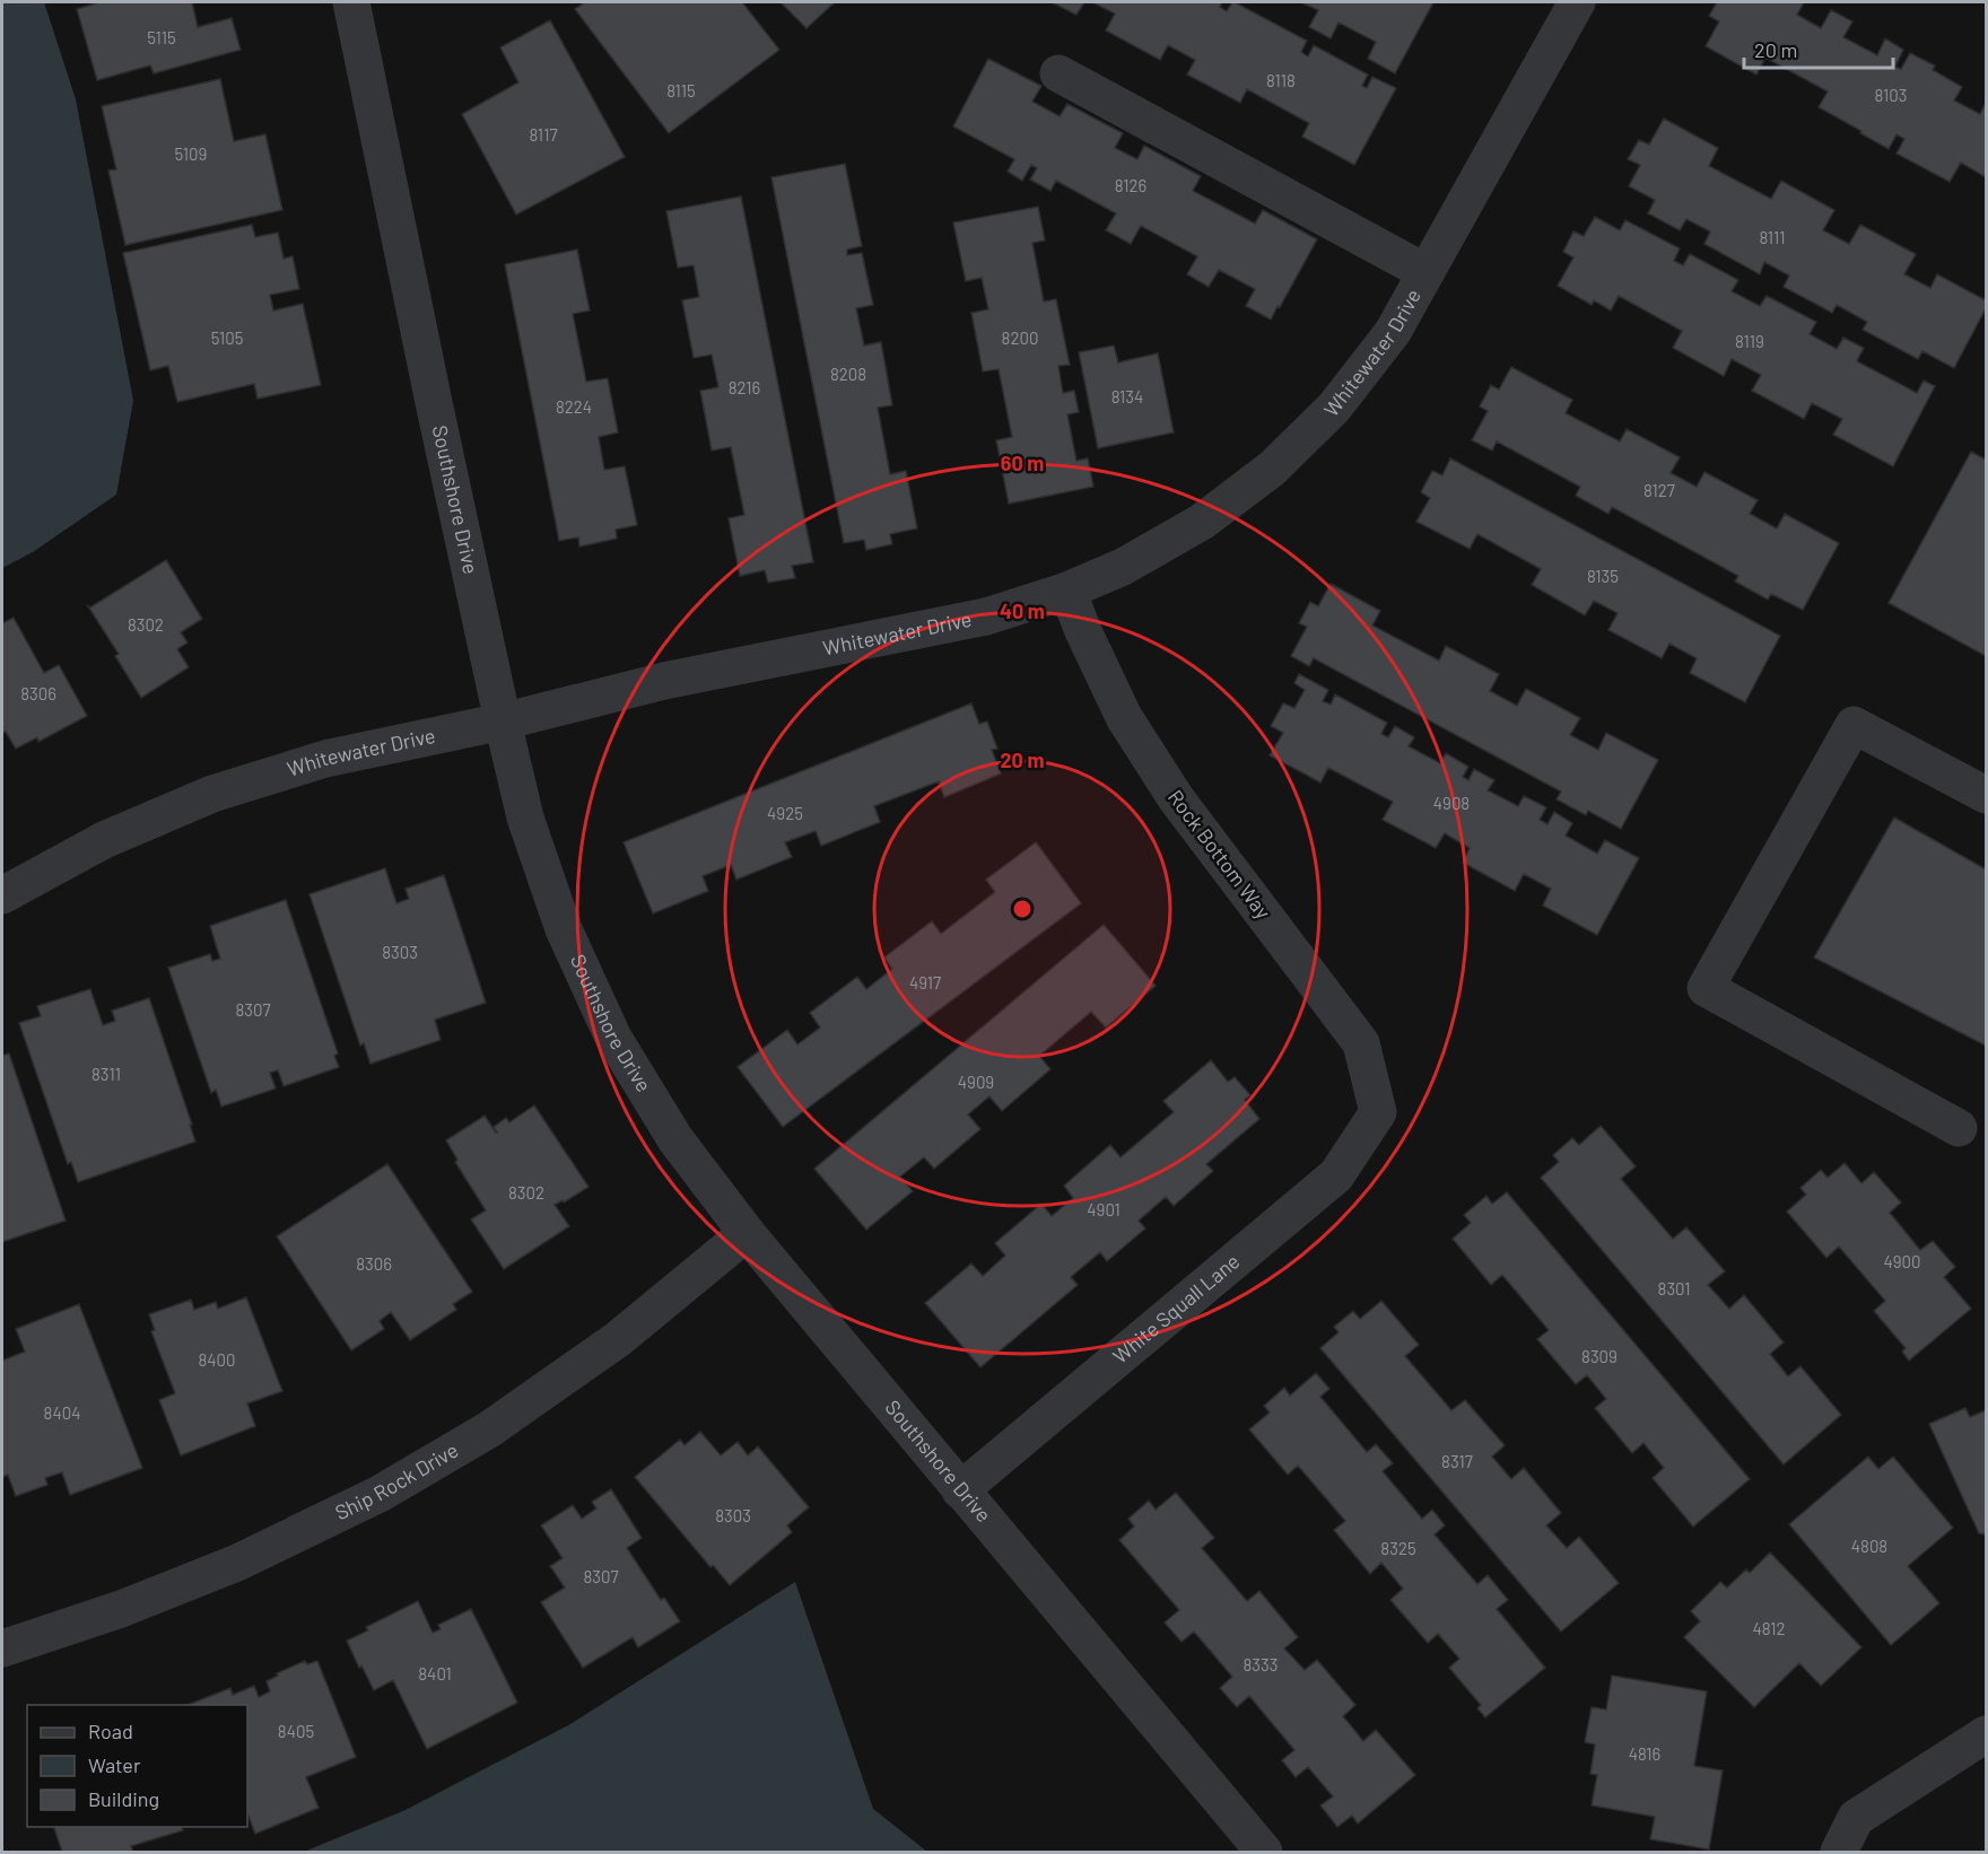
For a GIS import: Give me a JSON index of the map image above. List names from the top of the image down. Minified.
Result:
{"streets":{"street":["Whitewater Drive","Southshore Drive","Rock Bottom Way","White Squall Lane","Ship Rock Drive"]},"crossings":[["Whitewater Drive","Southshore Drive"],["Whitewater Drive","Rock Bottom Way"],["Southshore Drive","White Squall Lane"],["Southshore Drive","Ship Rock Drive"],["Rock Bottom Way","White Squall Lane"]],"house_numbers":["5115","8118","8115","8103","8117","5109","8126","8111","5105","8200","8119","8208","8216","8134","8224","8127","8135","8302","8306","4908","4925","8303","4917","8307","8311","4909","8302","4901","4900","8306","8301","8309","8400","8404","8317","8303","4808","8325","8307","4812","8333","8401","8405","4816"],"legend":["Road","Water","Building"],"scale_bar":"20 m","rings":["60 m","40 m","20 m"]}
